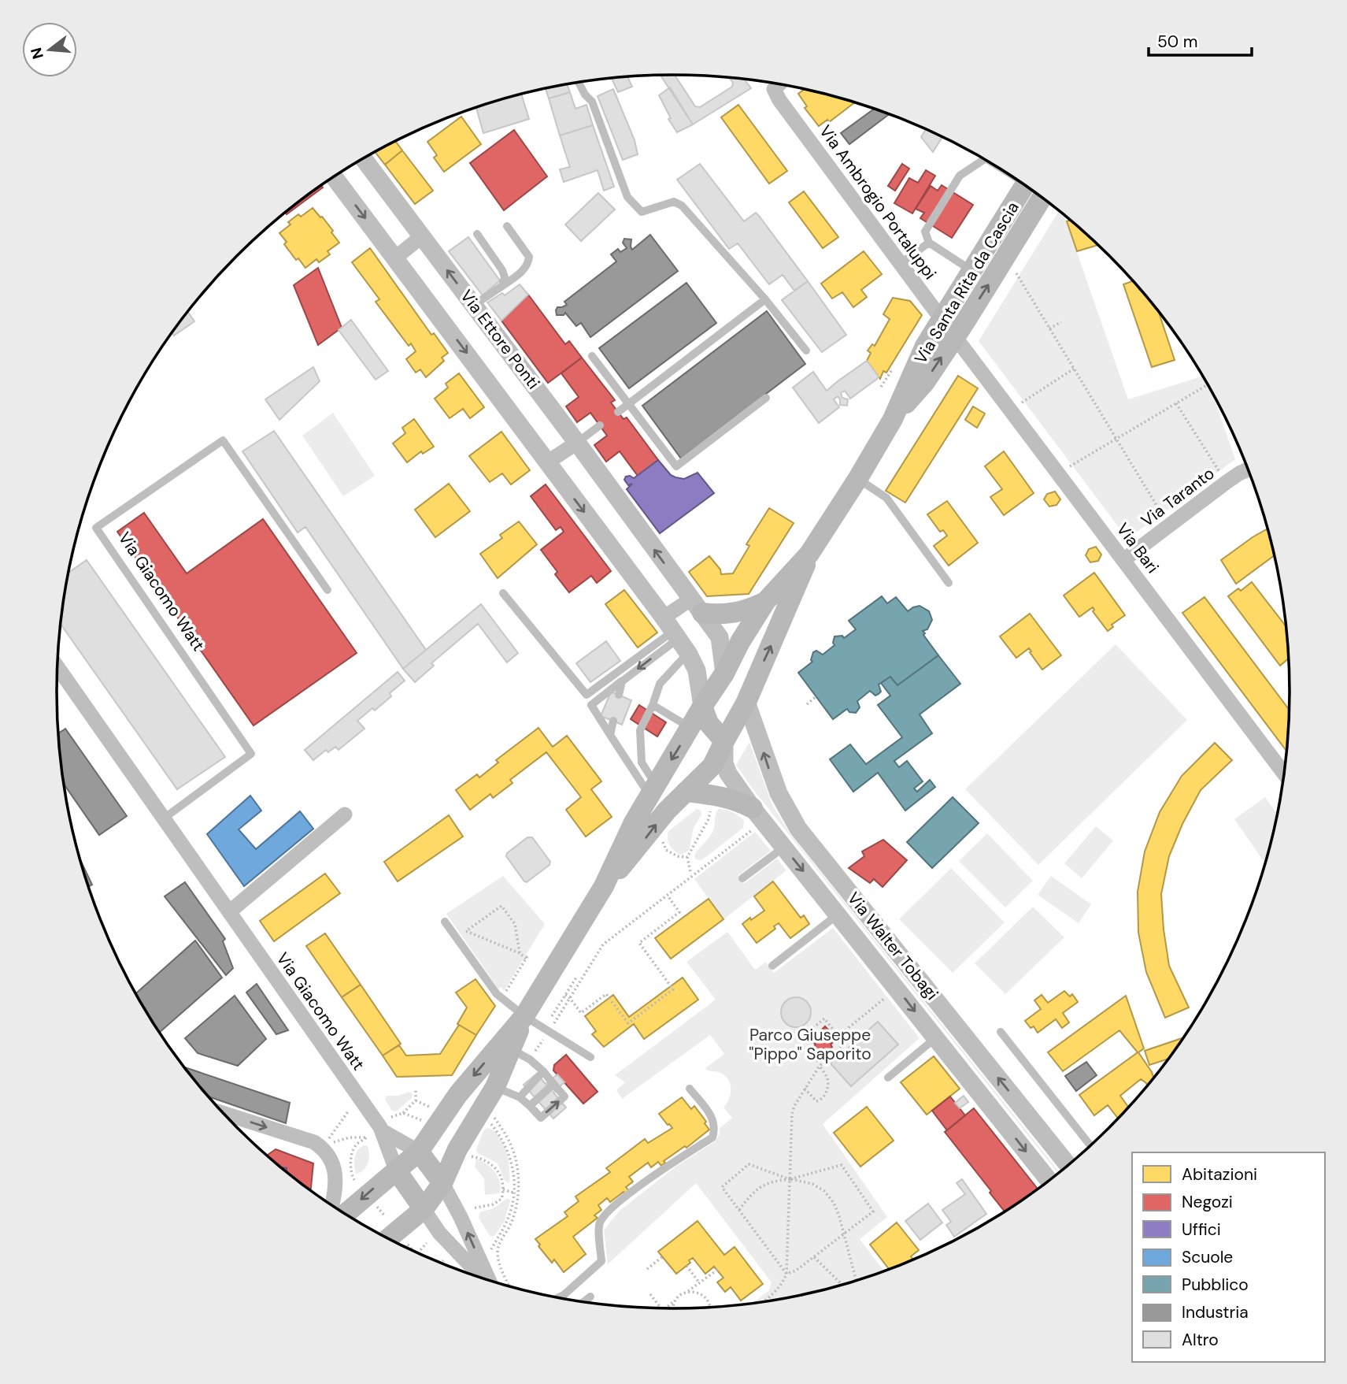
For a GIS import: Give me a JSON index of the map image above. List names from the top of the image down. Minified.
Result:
{"streets":{"main road":["Via Santa Rita da Cascia","Via Walter Tobagi"],"street":["Via Ambrogio Portaluppi","Via Ettore Ponti","Via Taranto","Via Bari","Via Giacomo Watt"]},"crossings":[["Via Ambrogio Portaluppi","Via Santa Rita da Cascia"],["Via Ambrogio Portaluppi","Via Bari"],["Via Santa Rita da Cascia","Via Ettore Ponti"],["Via Santa Rita da Cascia","Via Bari"],["Via Santa Rita da Cascia","Via Walter Tobagi"],["Via Taranto","Via Bari"]],"parks":["Parco Giuseppe \"Pippo\" Saporito"],"legend":["Abitazioni","Negozi","Uffici","Scuole","Pubblico","Industria","Altro"],"scale_bar":"50 m","north":"left"}
